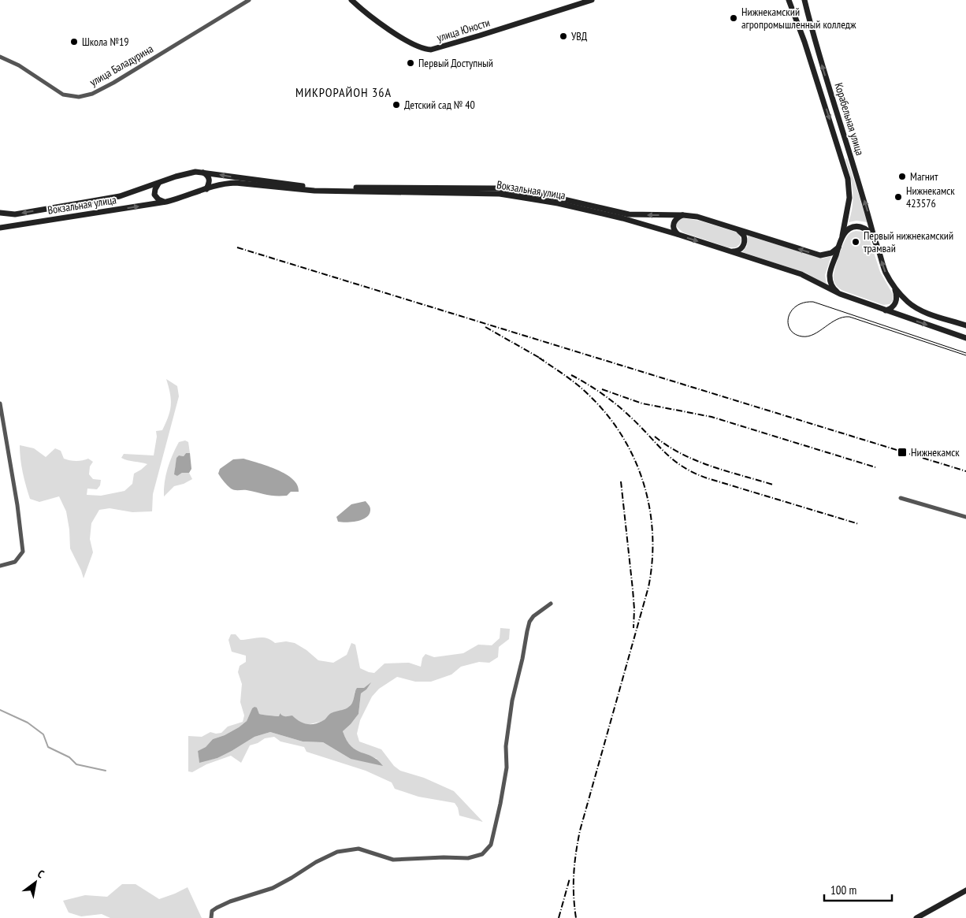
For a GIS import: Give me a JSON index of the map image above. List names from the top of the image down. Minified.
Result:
{"streets":{"main road":["улица Юности","Корабельная улица","Вокзальная улица"],"street":["улица Баладурина"]},"districts":["МИКРОРАЙОН 36А"],"places":{"other":["Нижнекамский агропромышленный колледж","УВД","Школа №19","Первый Доступный","Детский сад № 40","Магнит","Нижнекамск 423576","Первый нижнекамский трамвай"],"transit":["Нижнекамск"]},"scale_bar":"100 m","north":"top right"}
